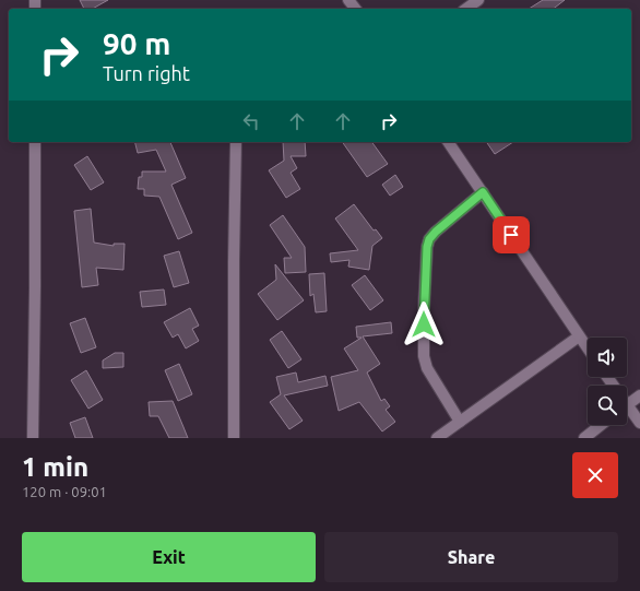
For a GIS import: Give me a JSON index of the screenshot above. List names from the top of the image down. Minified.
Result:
{"page":{"turn":["90 m","Turn right"],"heading":["1 min","120 m · 09:01"],"buttons":["Exit","Share"]}}
